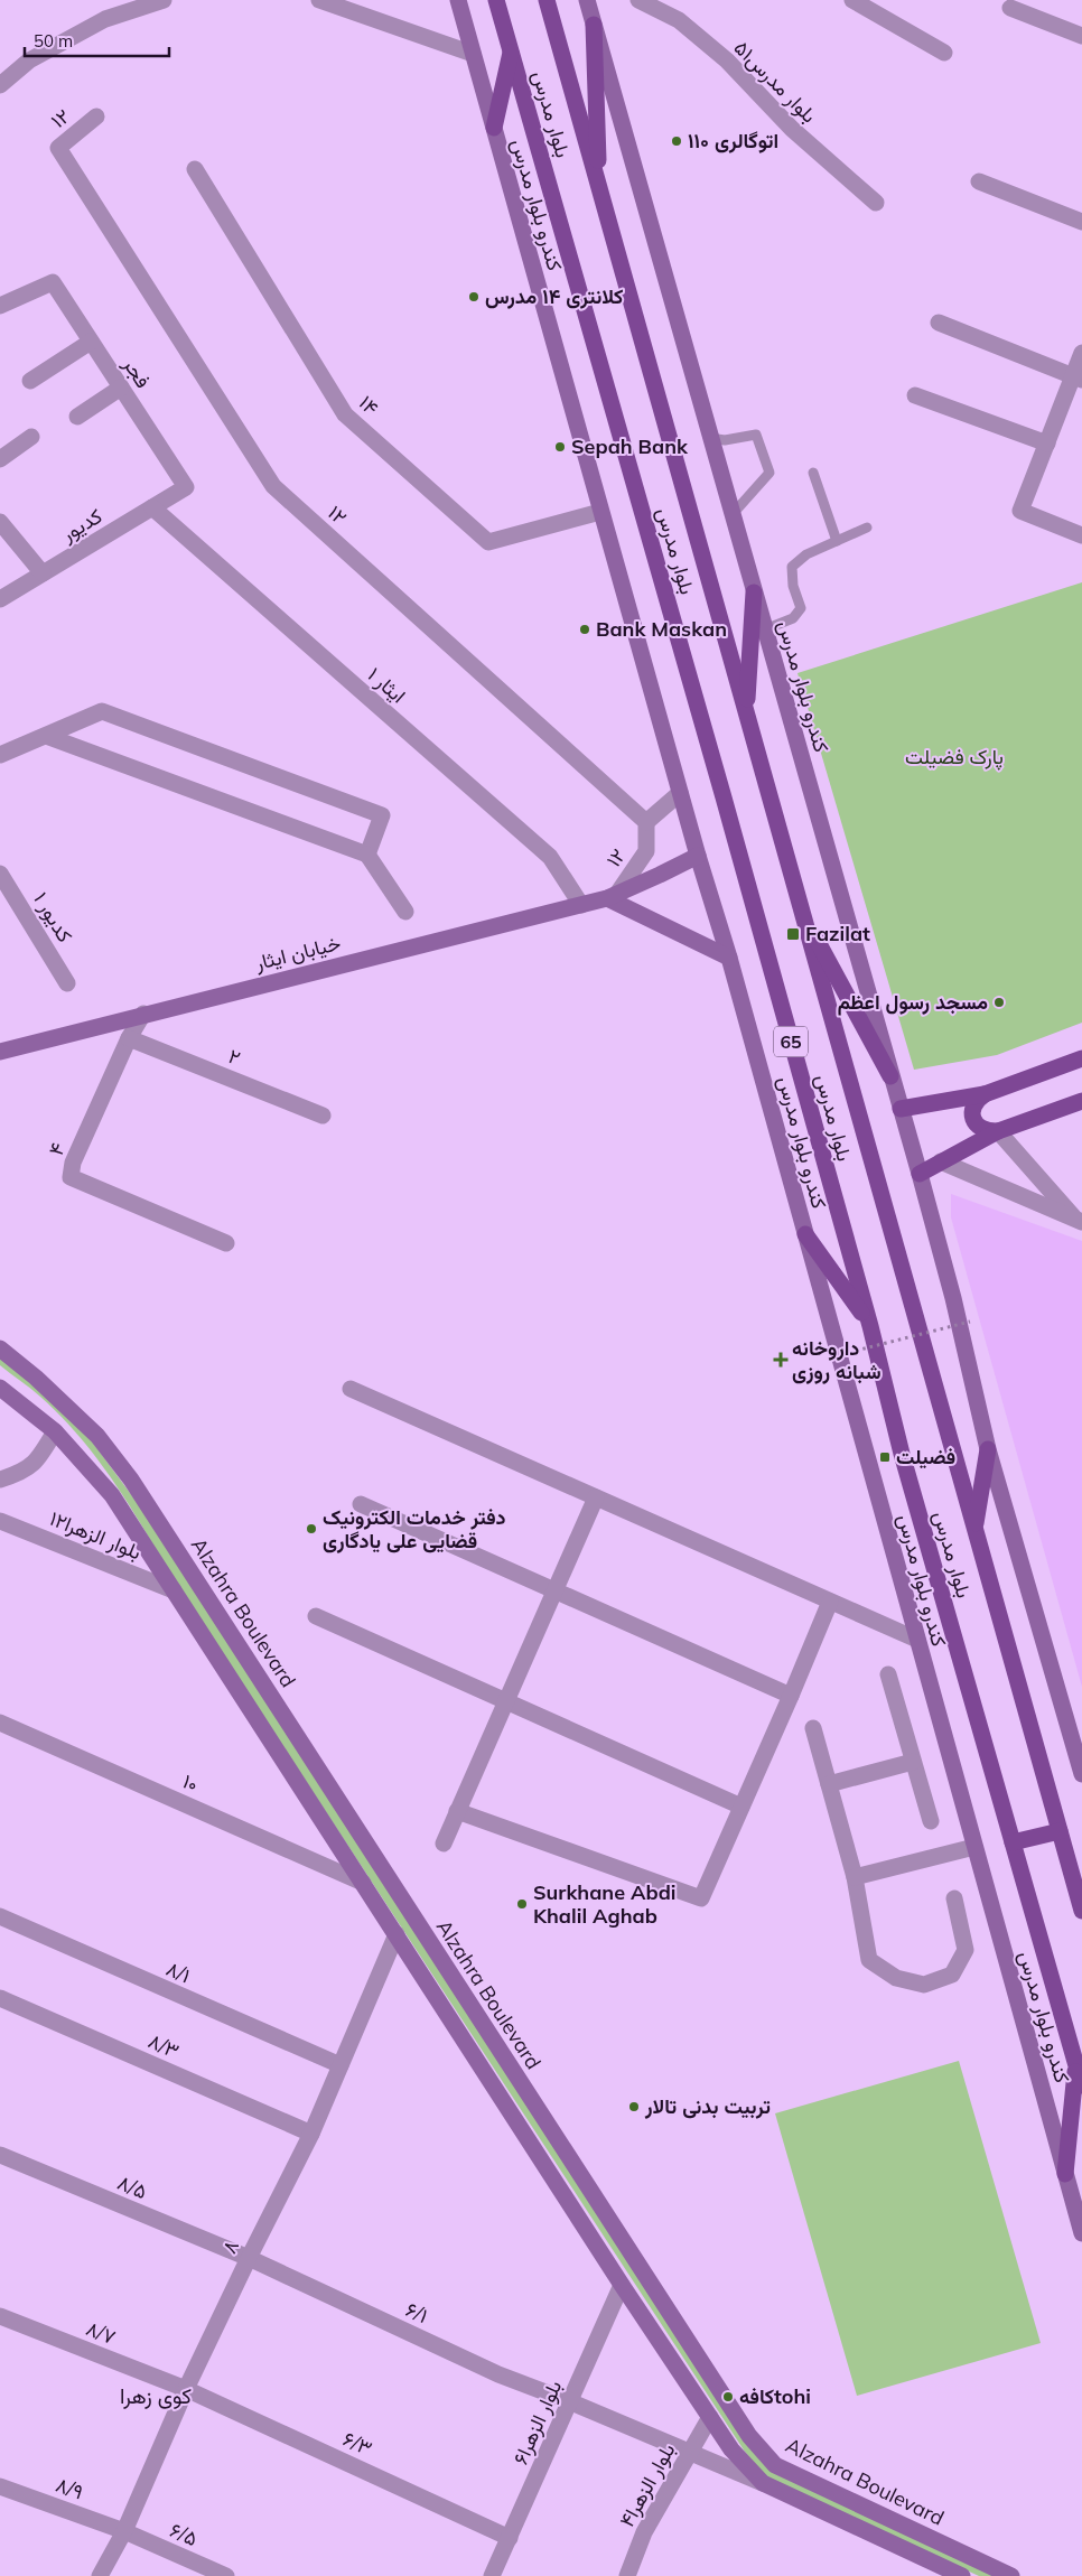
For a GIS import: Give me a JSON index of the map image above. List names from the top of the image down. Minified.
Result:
{"streets":{"main road":["بلوار مدرس","کندرو بلوار مدرس","خیابان ایثار","65","Alzahra Boulevard"],"street":["بلوار مدرس۵۱","۱۲","فجر","۱۴","کدیور","ایثار ۱","کدیور ۱","۲","۴","بلوار الزهرا۱۲","۱۰","۸/۱","۸/۳","۸/۵","۸","۶/۱","۸/۷","بلوار الزهرا۶","۶/۳","بلوار الزهرا۴","۸/۹","۶/۵"]},"crossings":[["۱۲","خیابان ایثار"],["کندرو بلوار مدرس","۱۴"],["کندرو بلوار مدرس","خیابان ایثار"],["فجر","کدیور"],["کدیور","ایثار ۱"],["ایثار ۱","خیابان ایثار"],["خیابان ایثار","۴"],["۲","۴"],["۸/۱","۸"],["۸/۳","۸"],["۸/۵","۸"],["۸/۵","۶/۱"],["۸","۶/۱"],["۸","۸/۷"],["۸","۶/۳"],["۸","۸/۹"],["۸","۶/۵"],["۶/۱","بلوار الزهرا۶"],["۶/۱","بلوار الزهرا۴"],["۸/۷","۶/۳"],["بلوار الزهرا۶","۶/۳"],["۸/۹","۶/۵"]],"districts":["کوی زهرا"],"parks":["پارک فضیلت"],"places":{"other":["اتوگالری ۱۱۰","کلانتری ۱۴ مدرس","Sepah Bank","Bank Maskan","مسجد رسول اعظم","دفتر خدمات الکترونیک قضایی علی یادگاری","Surkhane Abdi Khalil Aghab","تربیت بدنی تالار","کافهtohi"],"transit":["Fazilat","فضیلت"],"health":["داروخانه شبانه روزی"]},"scale_bar":"50 m"}
